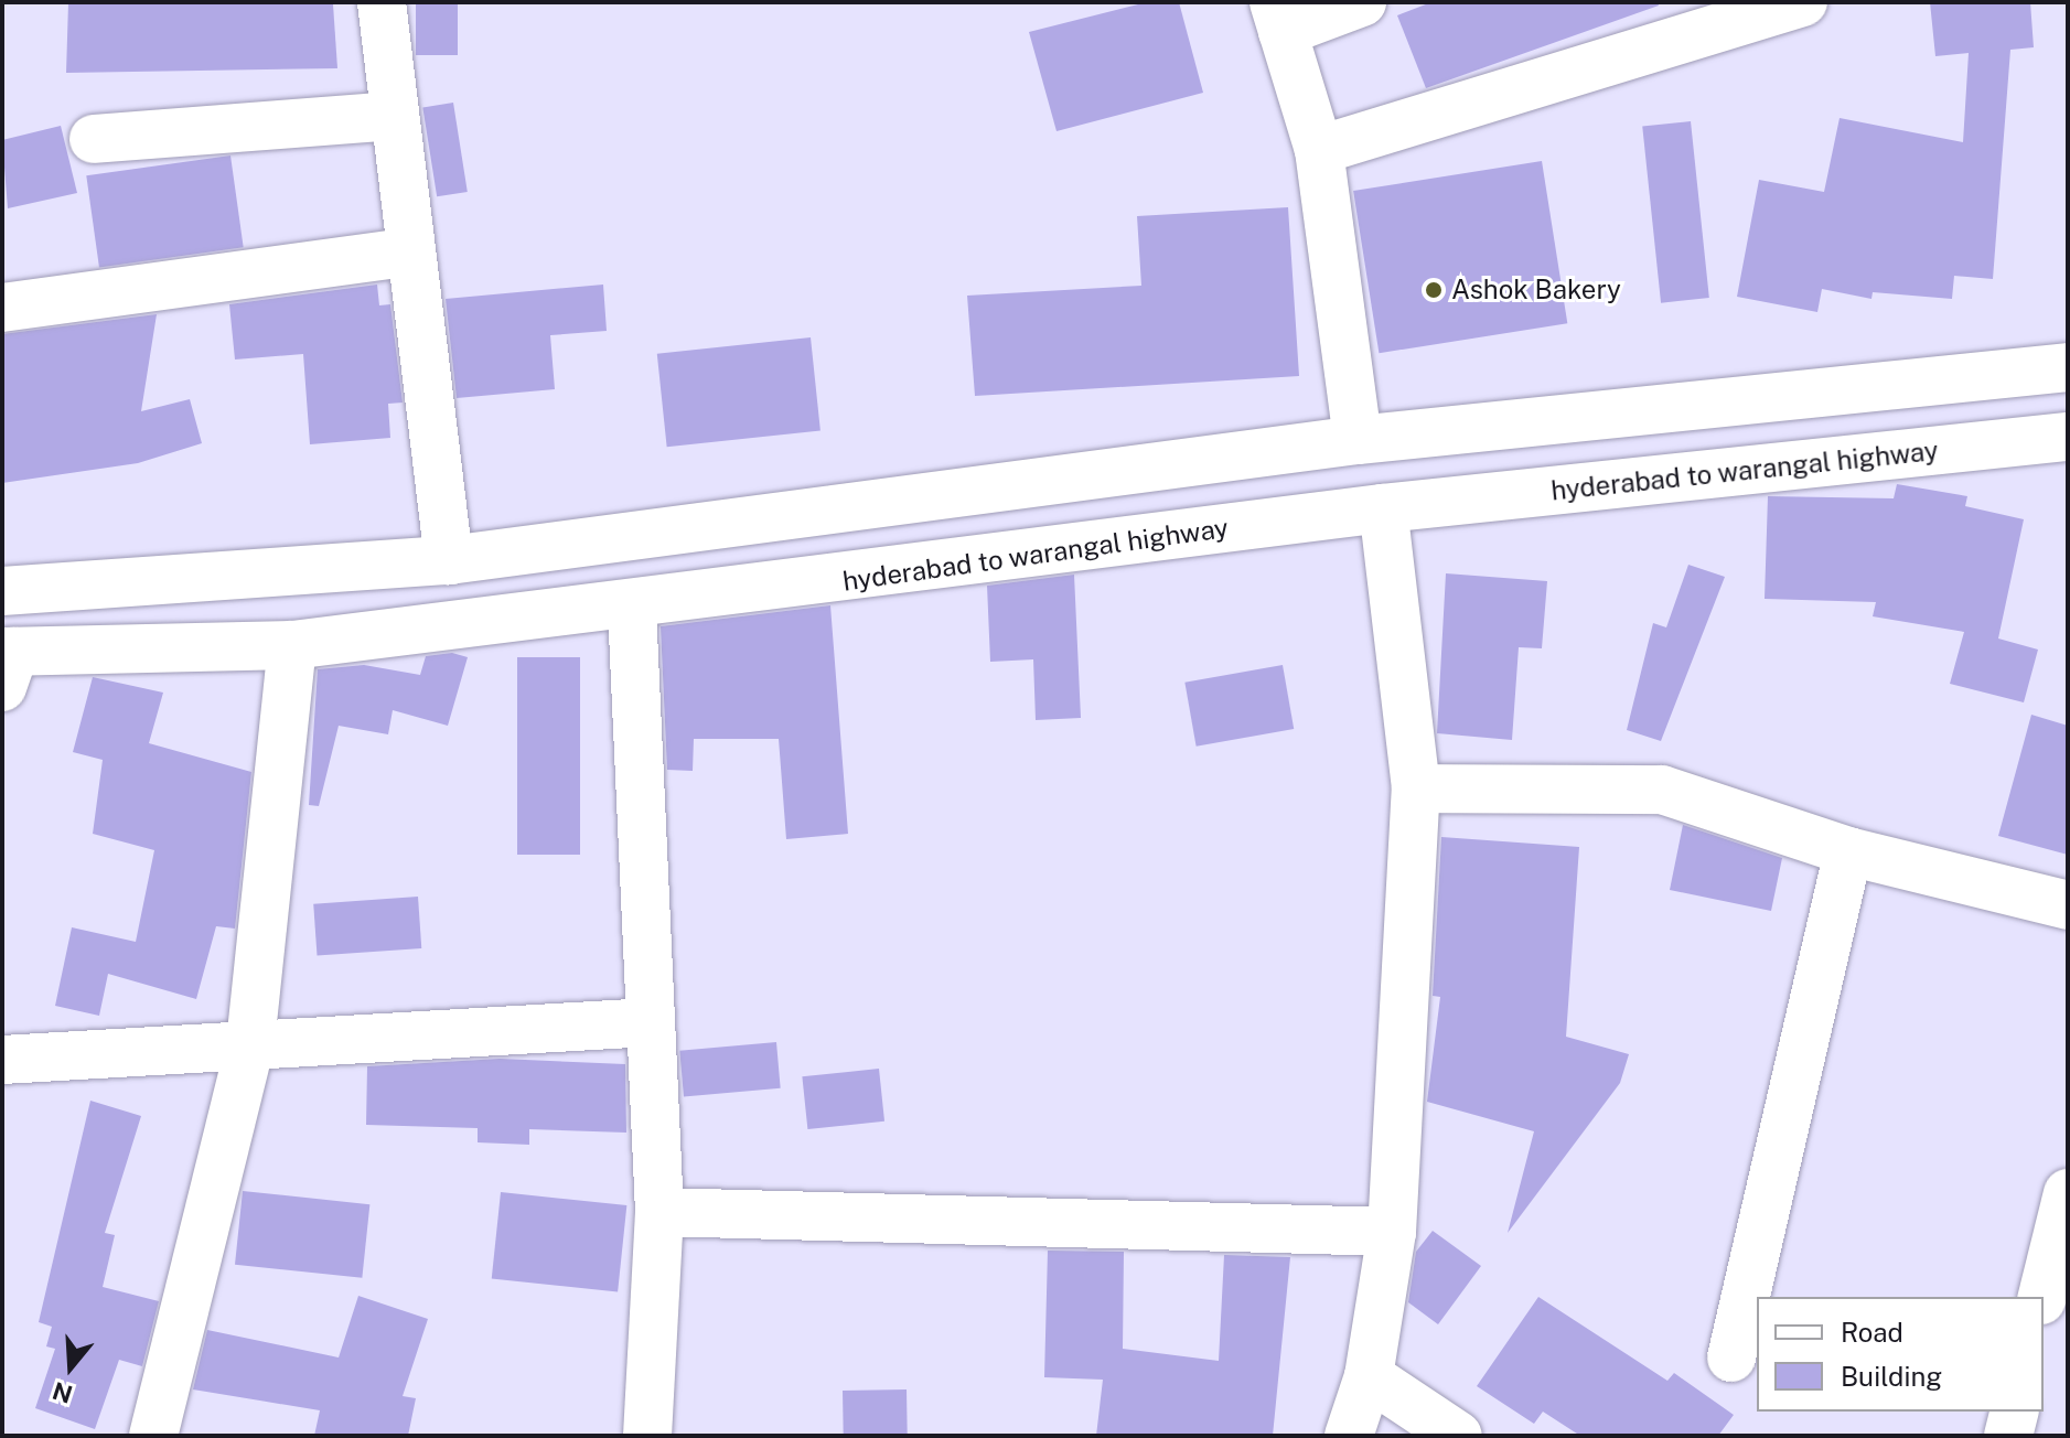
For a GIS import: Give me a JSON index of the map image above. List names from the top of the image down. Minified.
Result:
{"streets":{"street":["hyderabad to warangal highway"]},"places":["Ashok Bakery"],"legend":["Road","Building"],"north":"bottom"}
